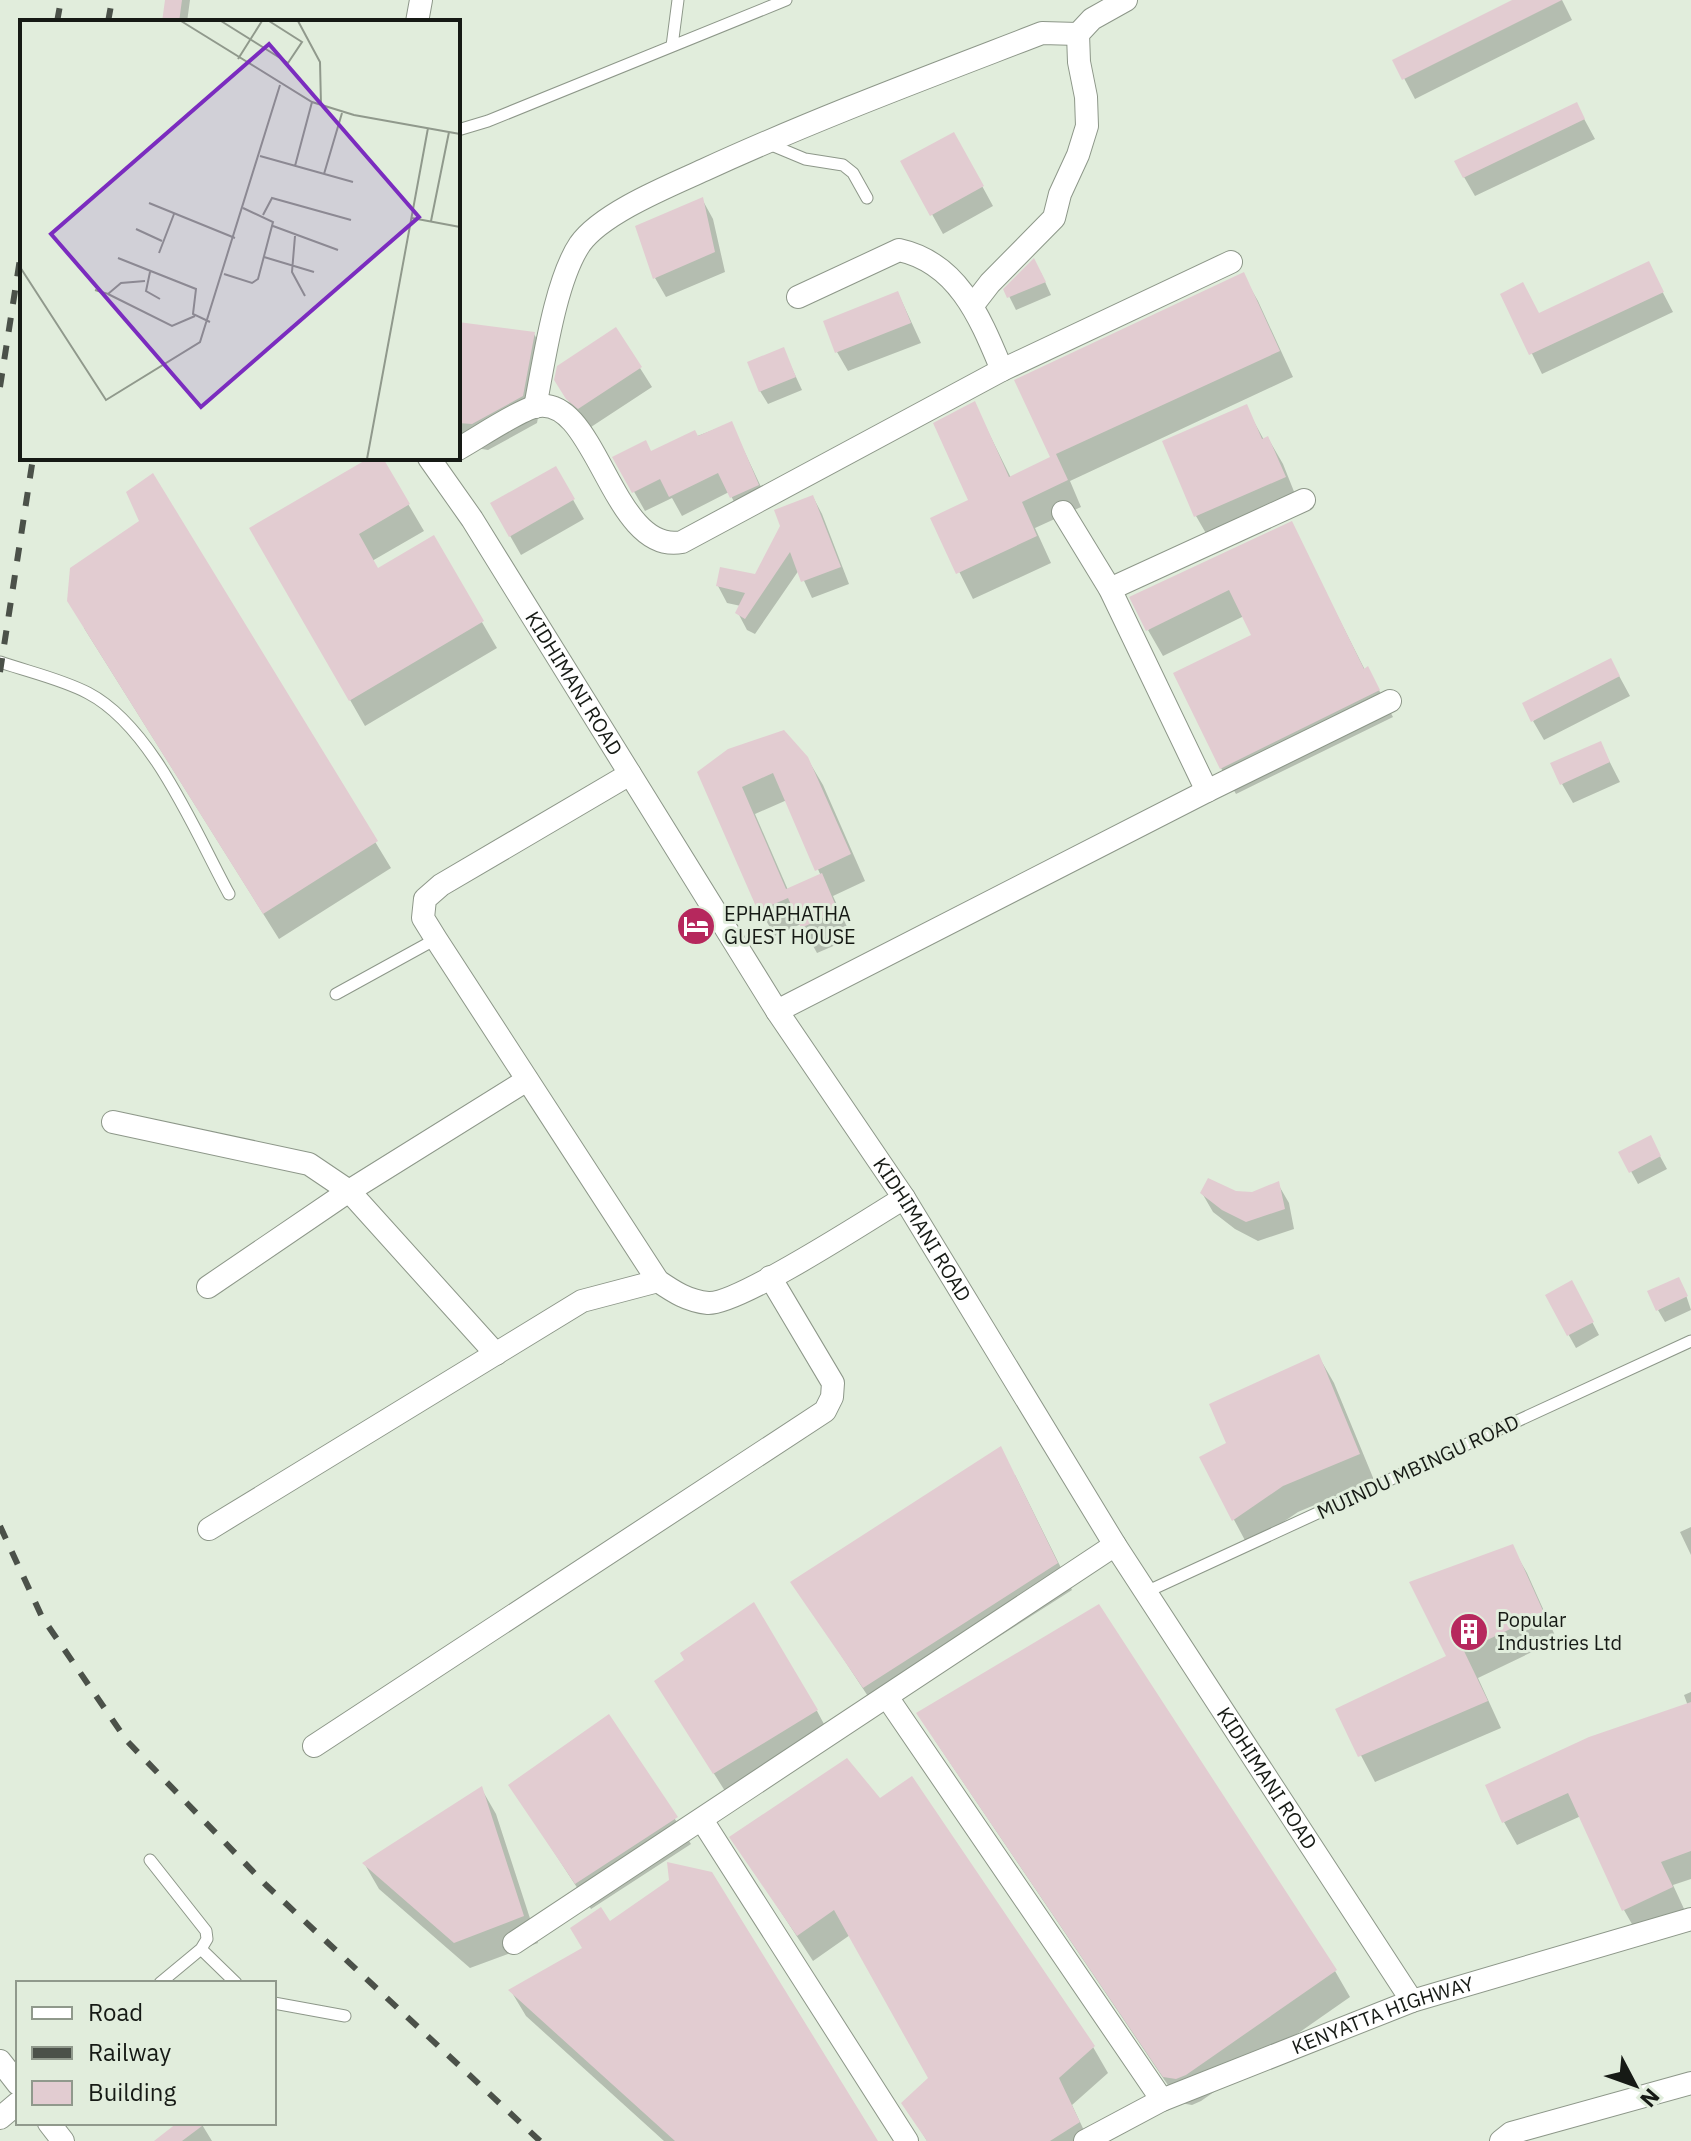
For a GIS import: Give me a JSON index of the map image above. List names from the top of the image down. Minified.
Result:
{"streets":{"street":["KIDHIMANI ROAD","KENYATTA HIGHWAY"],"lane":["MUINDU MBINGU ROAD"]},"crossings":[["KIDHIMANI ROAD","MUINDU MBINGU ROAD"],["KIDHIMANI ROAD","KENYATTA HIGHWAY"]],"places":{"hotel":["EPHAPHATHA GUEST HOUSE"],"building":["Popular Industries Ltd"]},"legend":["Road","Railway","Building"],"north":"bottom right"}
